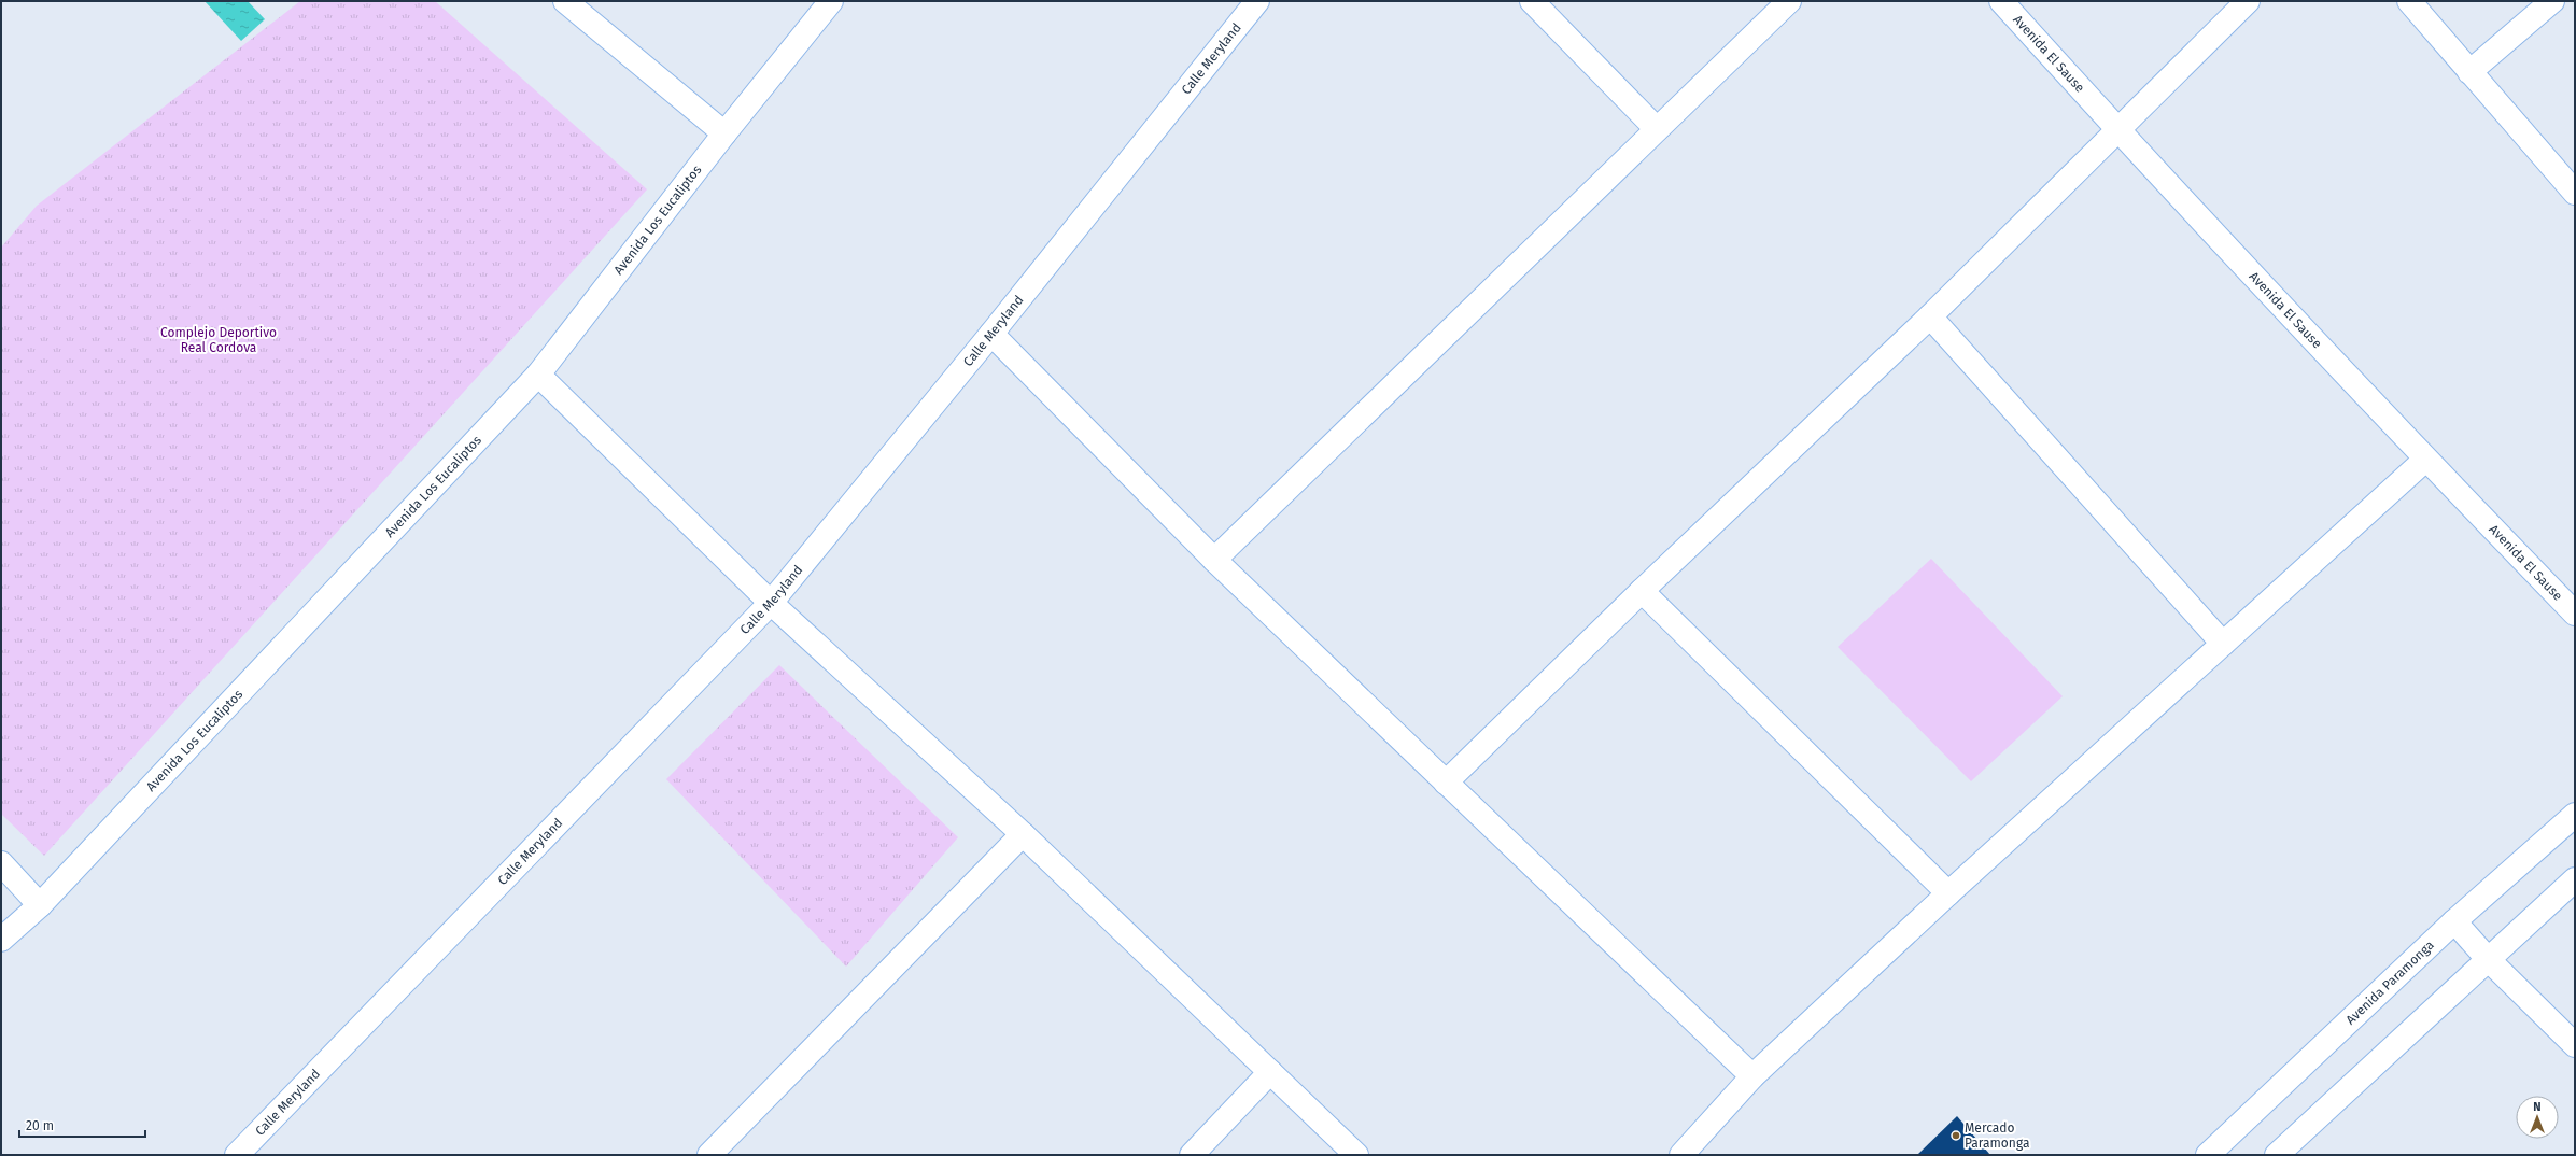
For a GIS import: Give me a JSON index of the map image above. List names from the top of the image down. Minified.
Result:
{"streets":{"street":["Avenida El Sause","Calle Meryland","Avenida Los Eucaliptos","Avenida Paramonga"]},"parks":["Complejo Deportivo Real Cordova"],"places":["Mercado Paramonga"],"scale_bar":"20 m","north":"top"}
